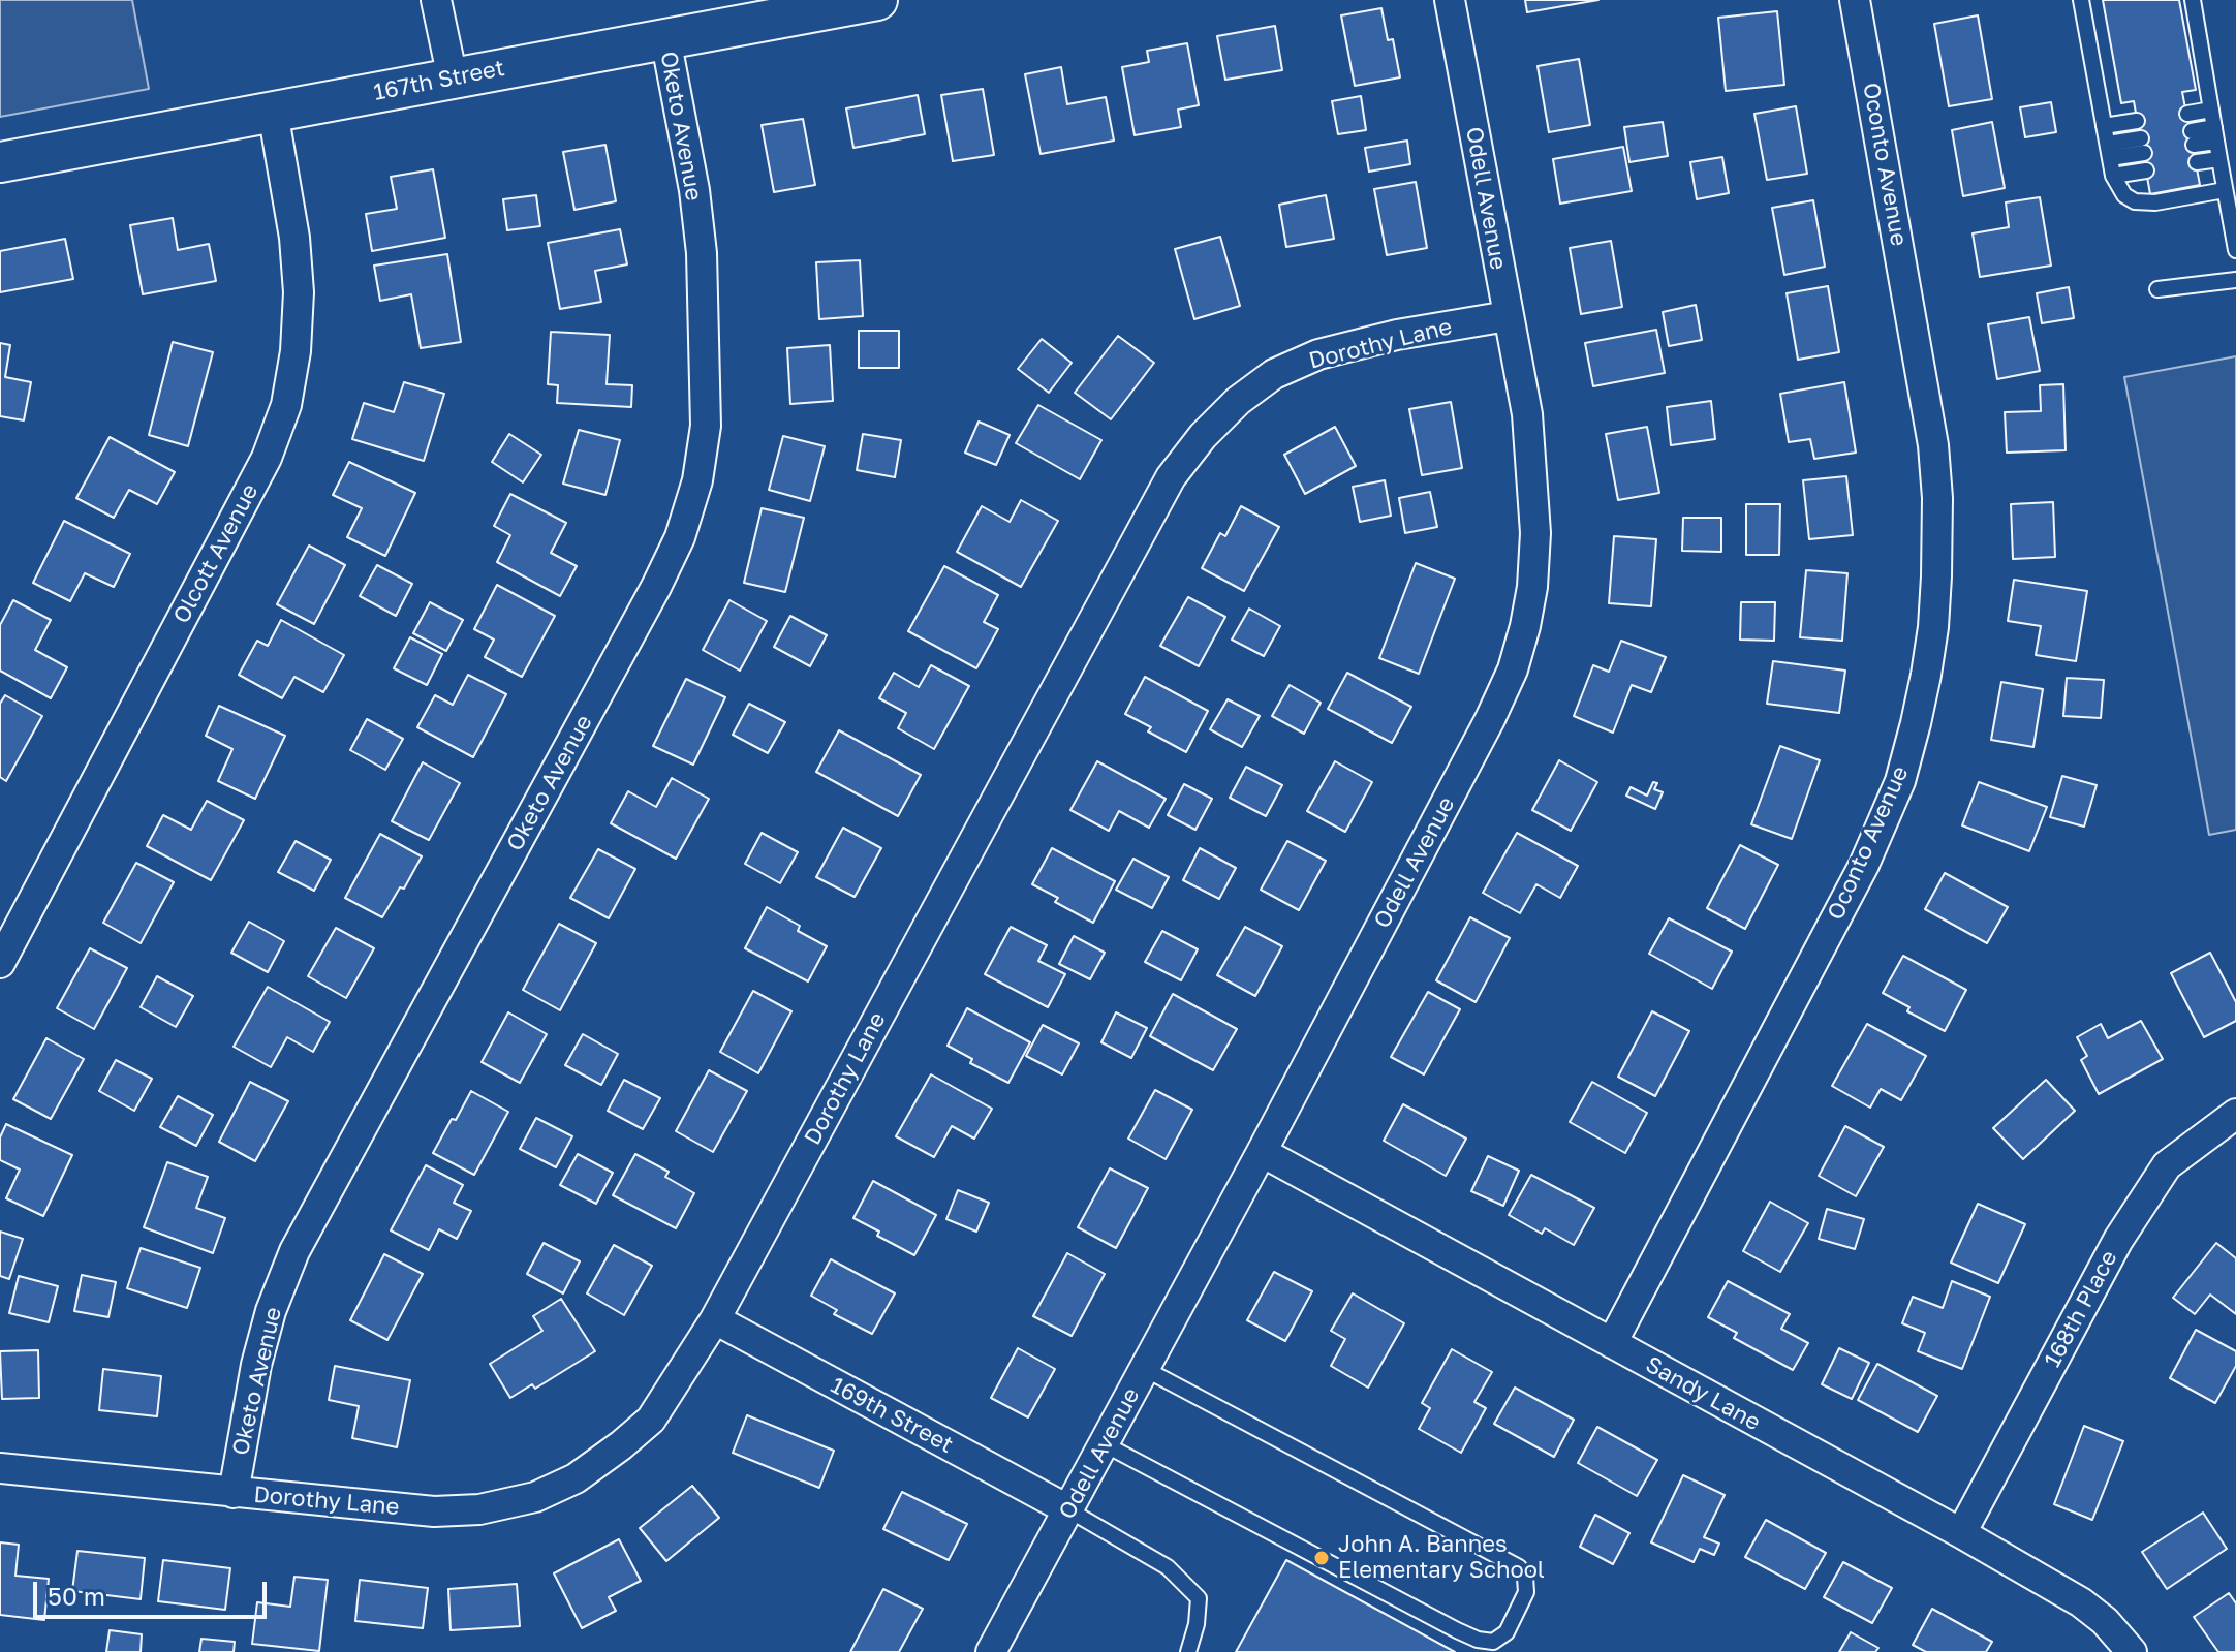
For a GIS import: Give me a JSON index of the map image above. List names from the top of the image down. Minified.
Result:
{"streets":{"street":["167th Street","Oketo Avenue","Oconto Avenue","Odell Avenue","Dorothy Lane","Olcott Avenue","168th Place","Sandy Lane","169th Street"]},"crossings":[["167th Street","Oketo Avenue"],["167th Street","Olcott Avenue"],["Oketo Avenue","Dorothy Lane"],["Oconto Avenue","Sandy Lane"],["Odell Avenue","Dorothy Lane"],["Odell Avenue","Sandy Lane"],["Odell Avenue","169th Street"],["Dorothy Lane","169th Street"],["168th Place","Sandy Lane"]],"places":["John A. Bannes Elementary School"],"scale_bar":"50 m"}
